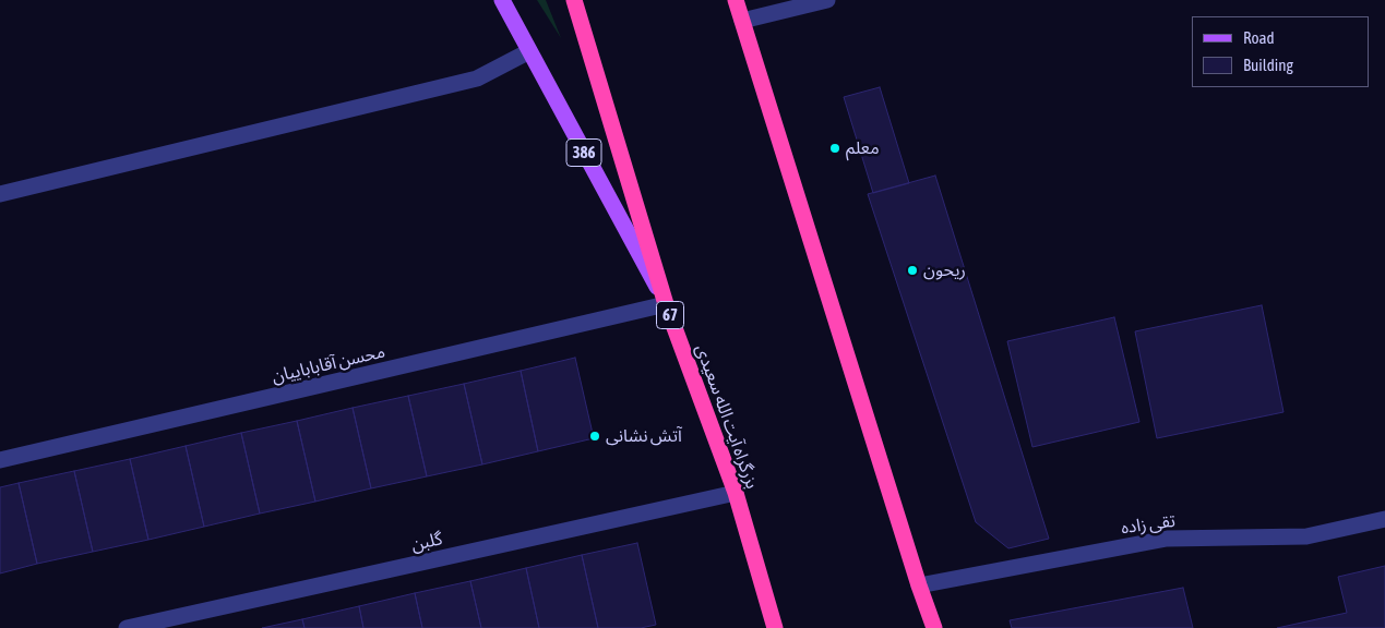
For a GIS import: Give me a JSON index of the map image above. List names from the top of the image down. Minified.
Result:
{"streets":{"highway":["67","بزرگراه آیت الله سعیدی"],"main road":["386"],"street":["محسن آقاباباییان","تقی زاده","گلبن"]},"crossings":[["386","محسن آقاباباییان"],["386","بزرگراه آیت الله سعیدی"],["محسن آقاباباییان","بزرگراه آیت الله سعیدی"],["بزرگراه آیت الله سعیدی","گلبن"]],"places":["معلم","ریحون","آتش نشانی"],"legend":["Road","Building"]}
